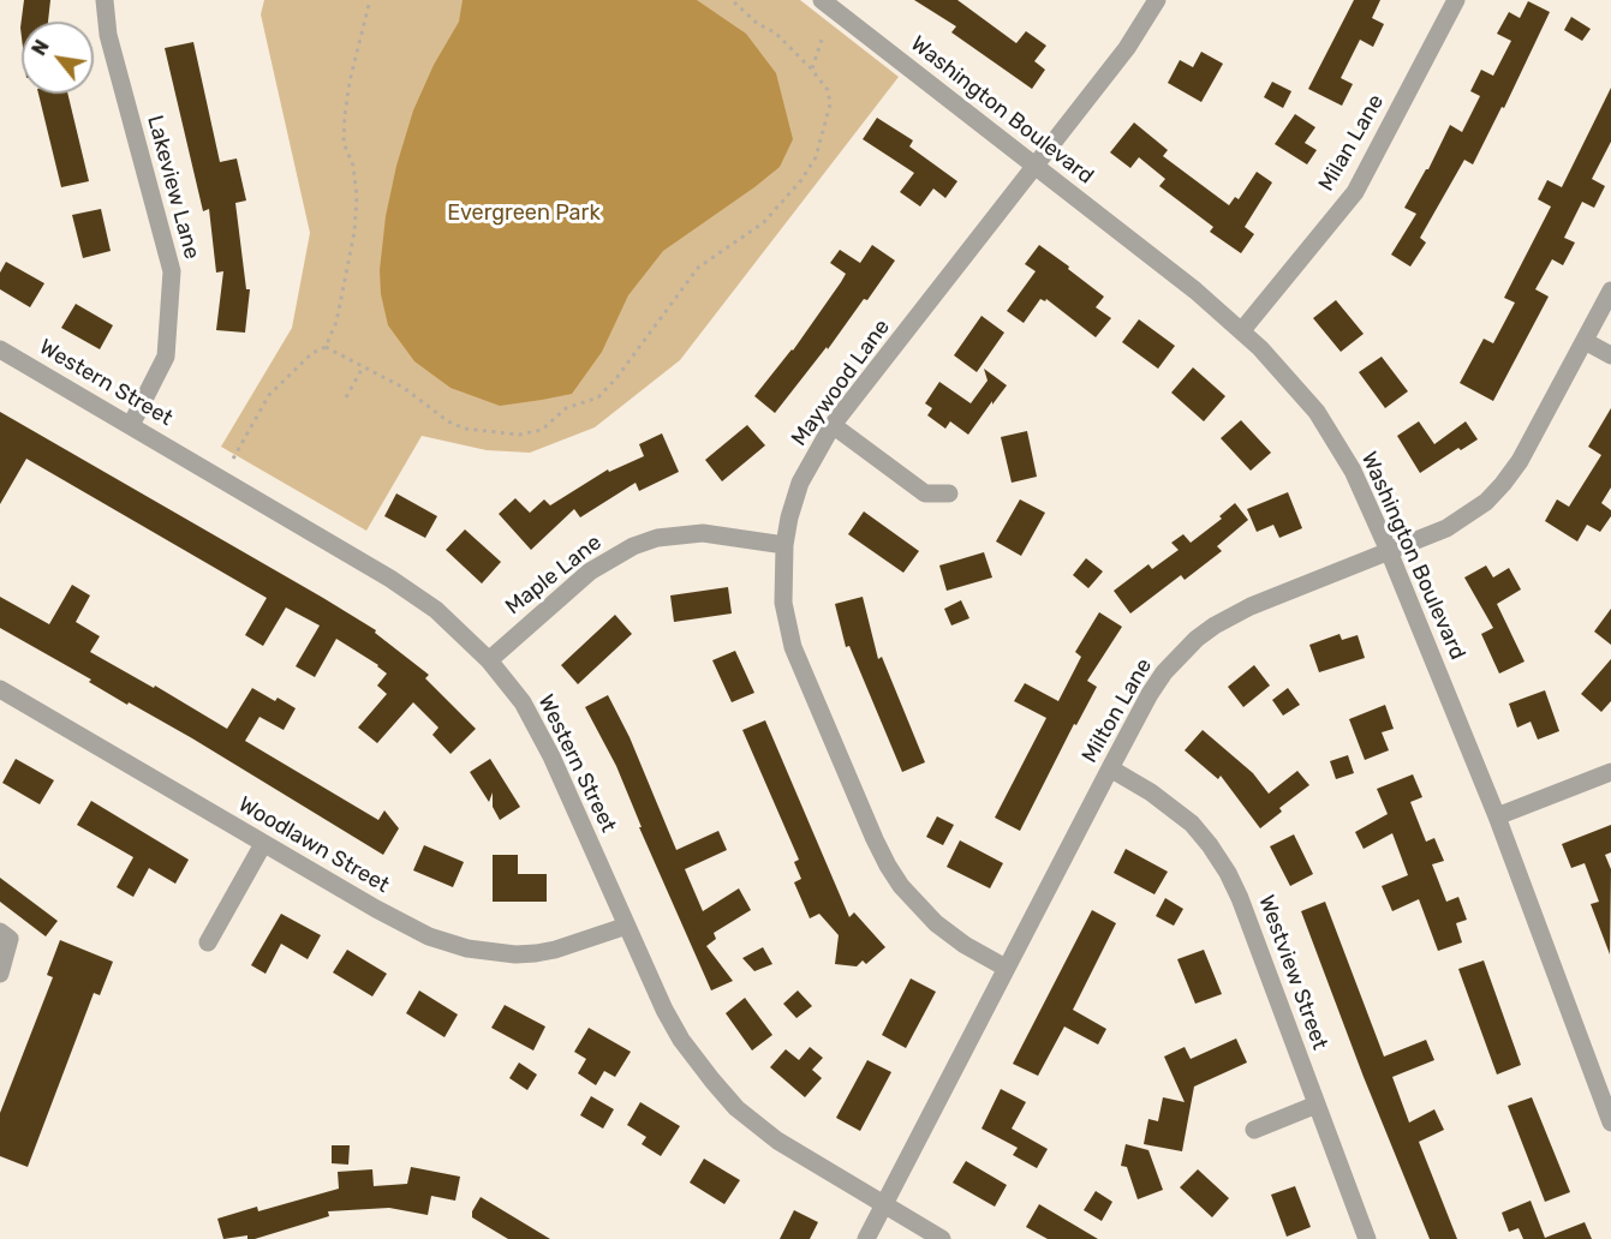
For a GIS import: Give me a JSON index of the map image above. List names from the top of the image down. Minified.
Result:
{"streets":{"street":["Washington Boulevard","Milan Lane","Lakeview Lane","Western Street","Maywood Lane","Maple Lane","Milton Lane","Woodlawn Street","Westview Street"]},"crossings":[["Washington Boulevard","Milan Lane"],["Washington Boulevard","Maywood Lane"],["Washington Boulevard","Milton Lane"],["Lakeview Lane","Western Street"],["Western Street","Maple Lane"],["Western Street","Milton Lane"],["Western Street","Woodlawn Street"],["Maywood Lane","Maple Lane"],["Maywood Lane","Milton Lane"],["Milton Lane","Westview Street"]],"parks":["Evergreen Park"],"north":"top left"}
